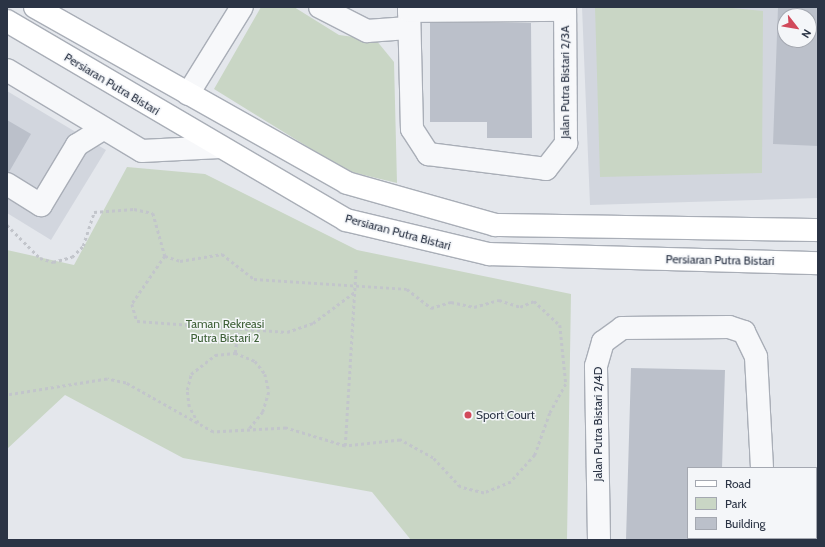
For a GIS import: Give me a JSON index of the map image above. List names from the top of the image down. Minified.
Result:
{"streets":{"main road":["Persiaran Putra Bistari"],"street":["Jalan Putra Bistari 2/3A","Jalan Putra Bistari 2/4D"]},"parks":["Taman Rekreasi Putra Bistari 2"],"places":["Sport Court"],"legend":["Road","Park","Building"],"north":"bottom right"}
